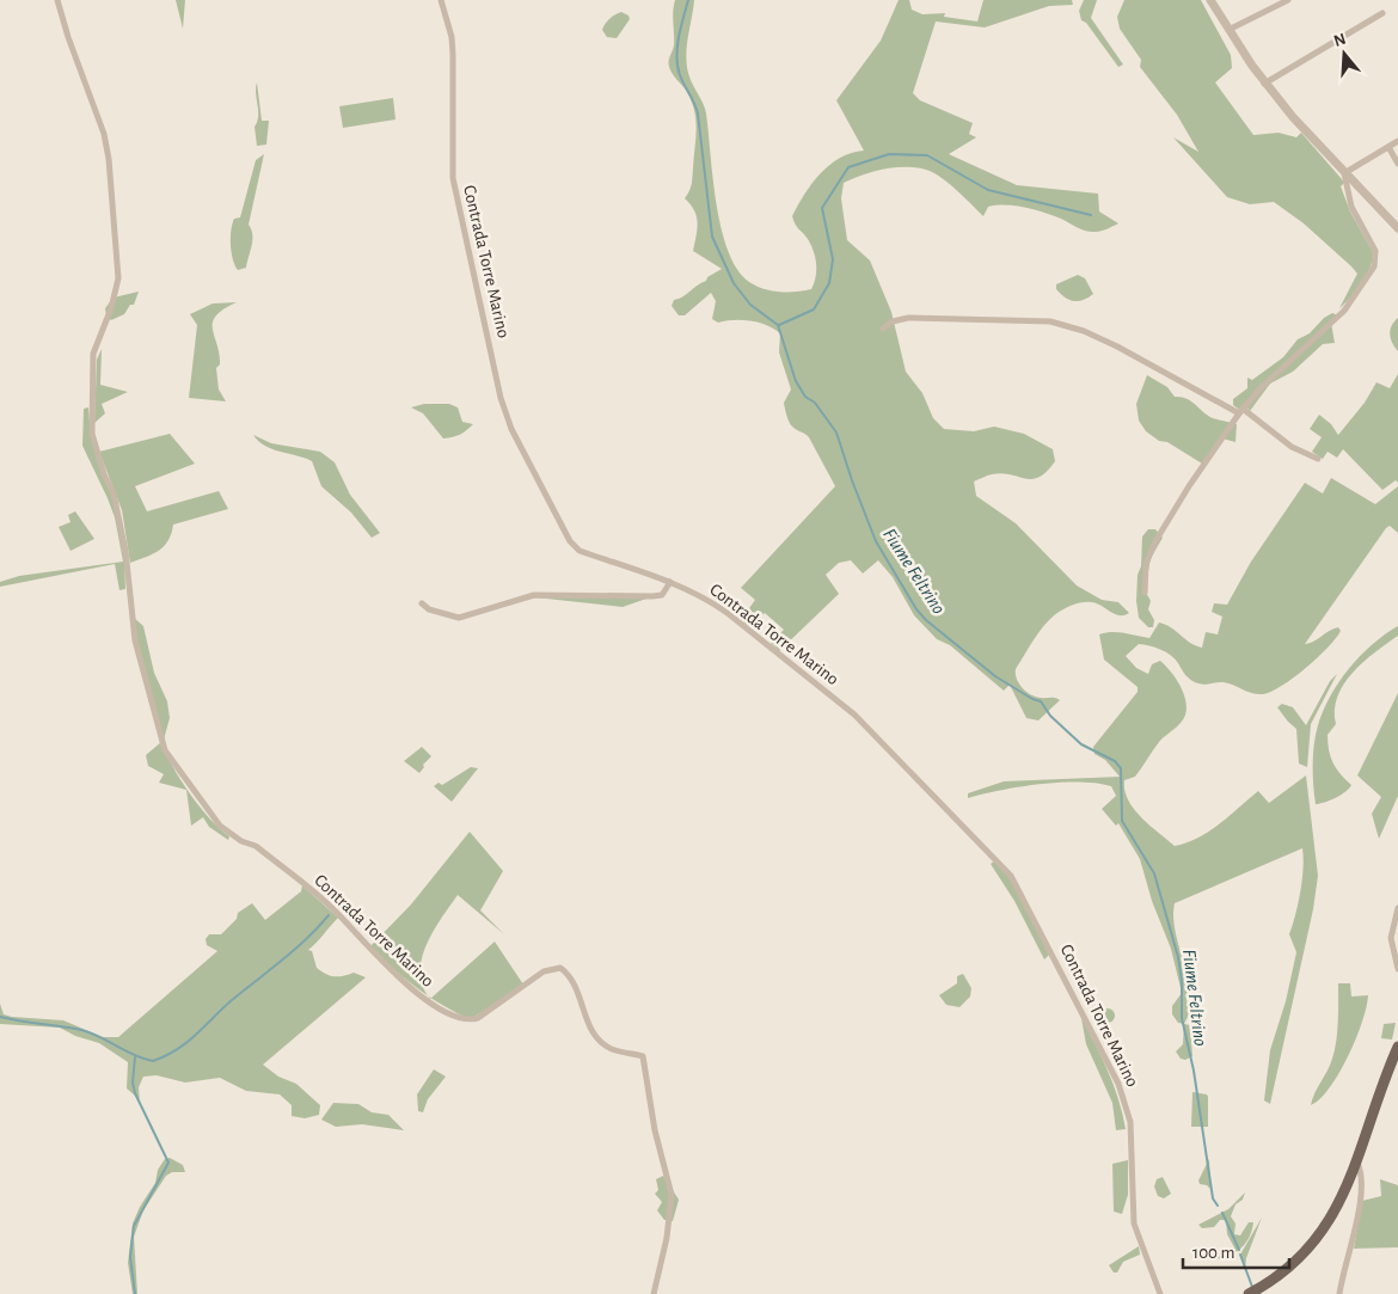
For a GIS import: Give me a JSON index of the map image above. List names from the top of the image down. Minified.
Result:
{"streets":{"street":["Contrada Torre Marino"]},"water":["Fiume Feltrino"],"scale_bar":"100 m","north":"top"}
